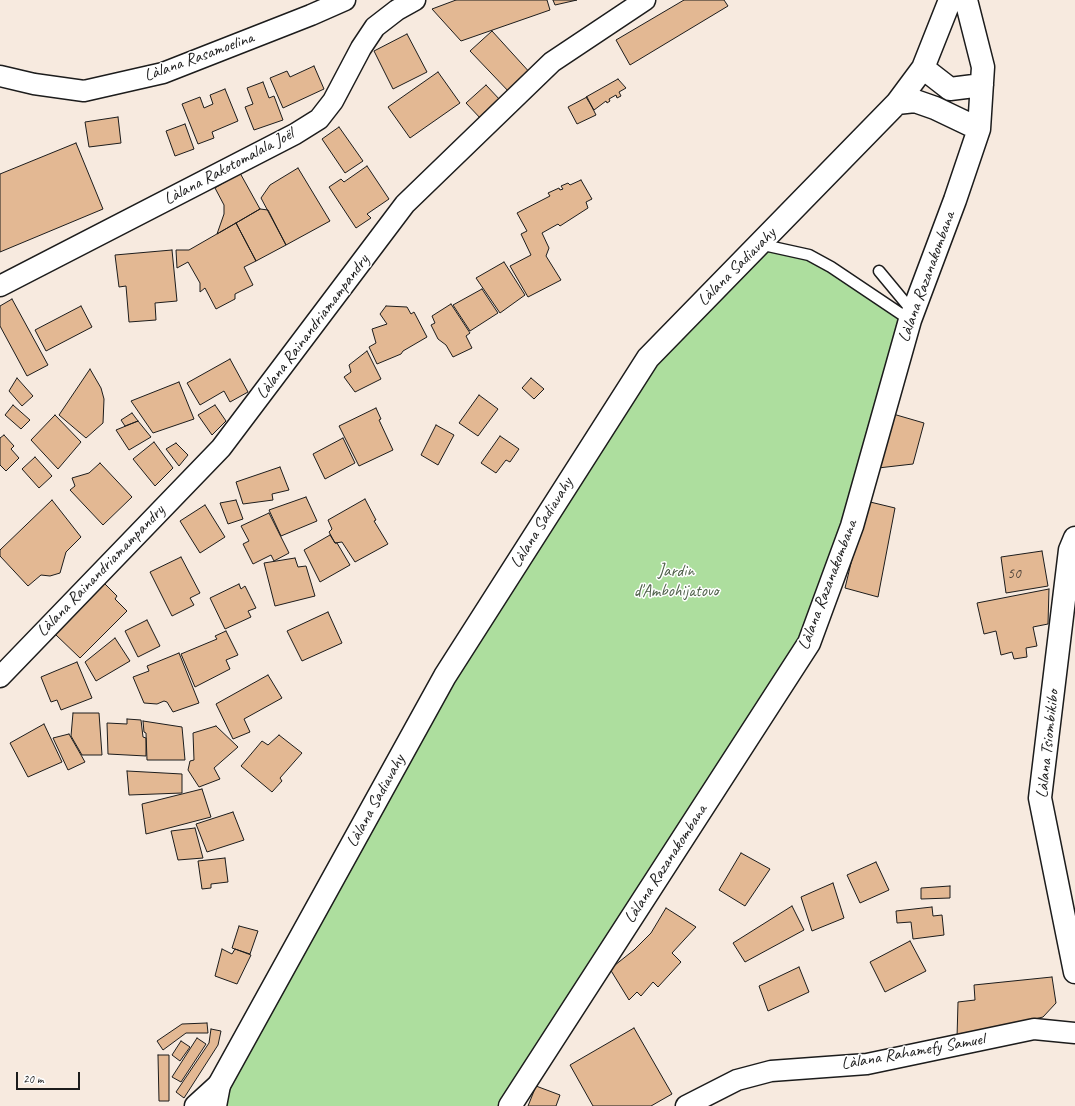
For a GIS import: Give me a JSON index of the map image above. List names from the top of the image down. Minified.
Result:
{"streets":{"main road":["Làlana Sadiavahy","Làlana Razanakombana","Làlana Tsiombikibo"],"street":["Làlana Rasamoelina","Làlana Rakotomalala Joël","Làlana Rainandriamampandry","Làlana Rahamefy Samuel"]},"parks":["Jardin d'Ambohijatovo"],"house_numbers":["50"],"scale_bar":"20 m"}
